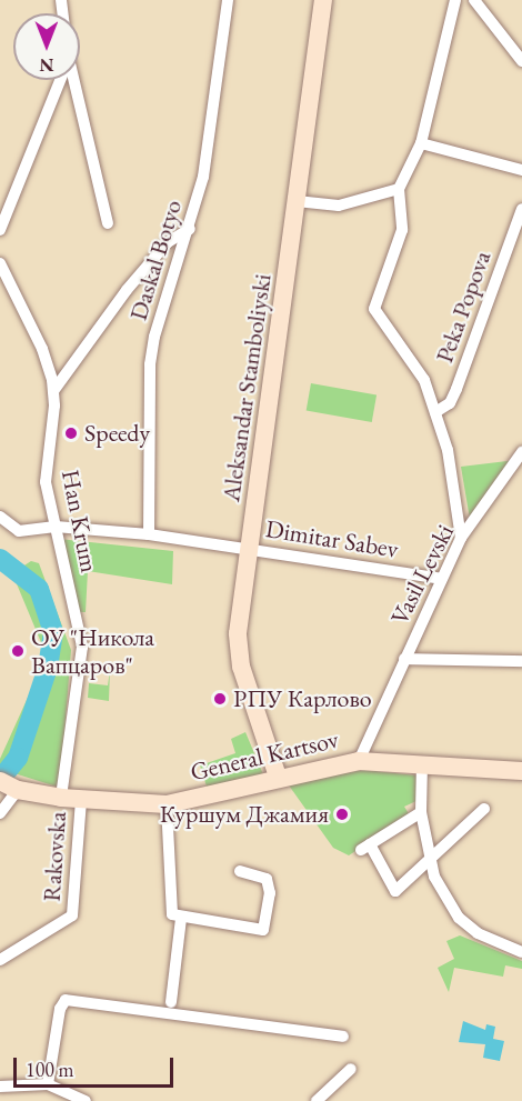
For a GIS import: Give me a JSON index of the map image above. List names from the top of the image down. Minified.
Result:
{"streets":{"street":["Daskal Botyo","Peka Popova","Aleksandar Stamboliyski","Han Krum","Dimitar Sabev","Vasil Levski","General Kartsov","Rakovska"]},"crossings":[["Daskal Botyo","Dimitar Sabev"],["Aleksandar Stamboliyski","Dimitar Sabev"],["Aleksandar Stamboliyski","General Kartsov"],["Han Krum","Dimitar Sabev"],["Han Krum","General Kartsov"],["Dimitar Sabev","Vasil Levski"],["Vasil Levski","General Kartsov"],["General Kartsov","Rakovska"]],"places":["Speedy","ОУ \"Никола Вапцаров\"","РПУ Карлово","Куршум Джамия"],"scale_bar":"100 m","north":"bottom"}
